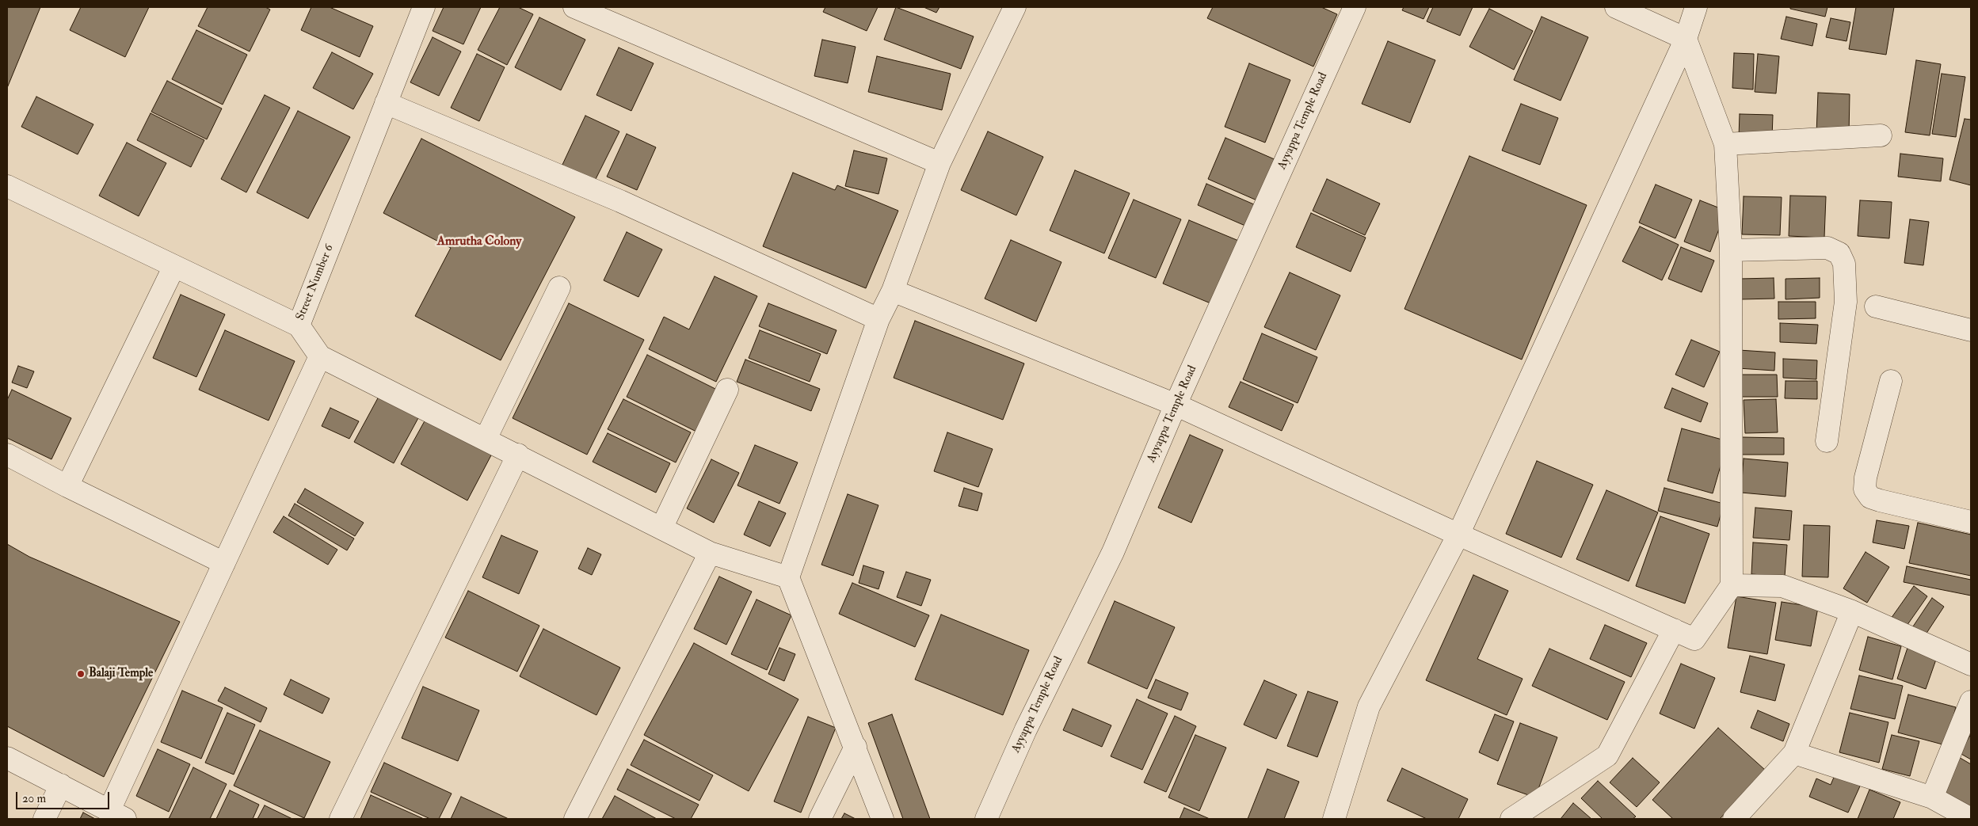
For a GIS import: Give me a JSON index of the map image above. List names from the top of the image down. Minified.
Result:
{"streets":{"street":["Ayyappa Temple Road","Street Number 6"]},"districts":["Amrutha Colony"],"places":["Balaji Temple"],"scale_bar":"20 m"}
